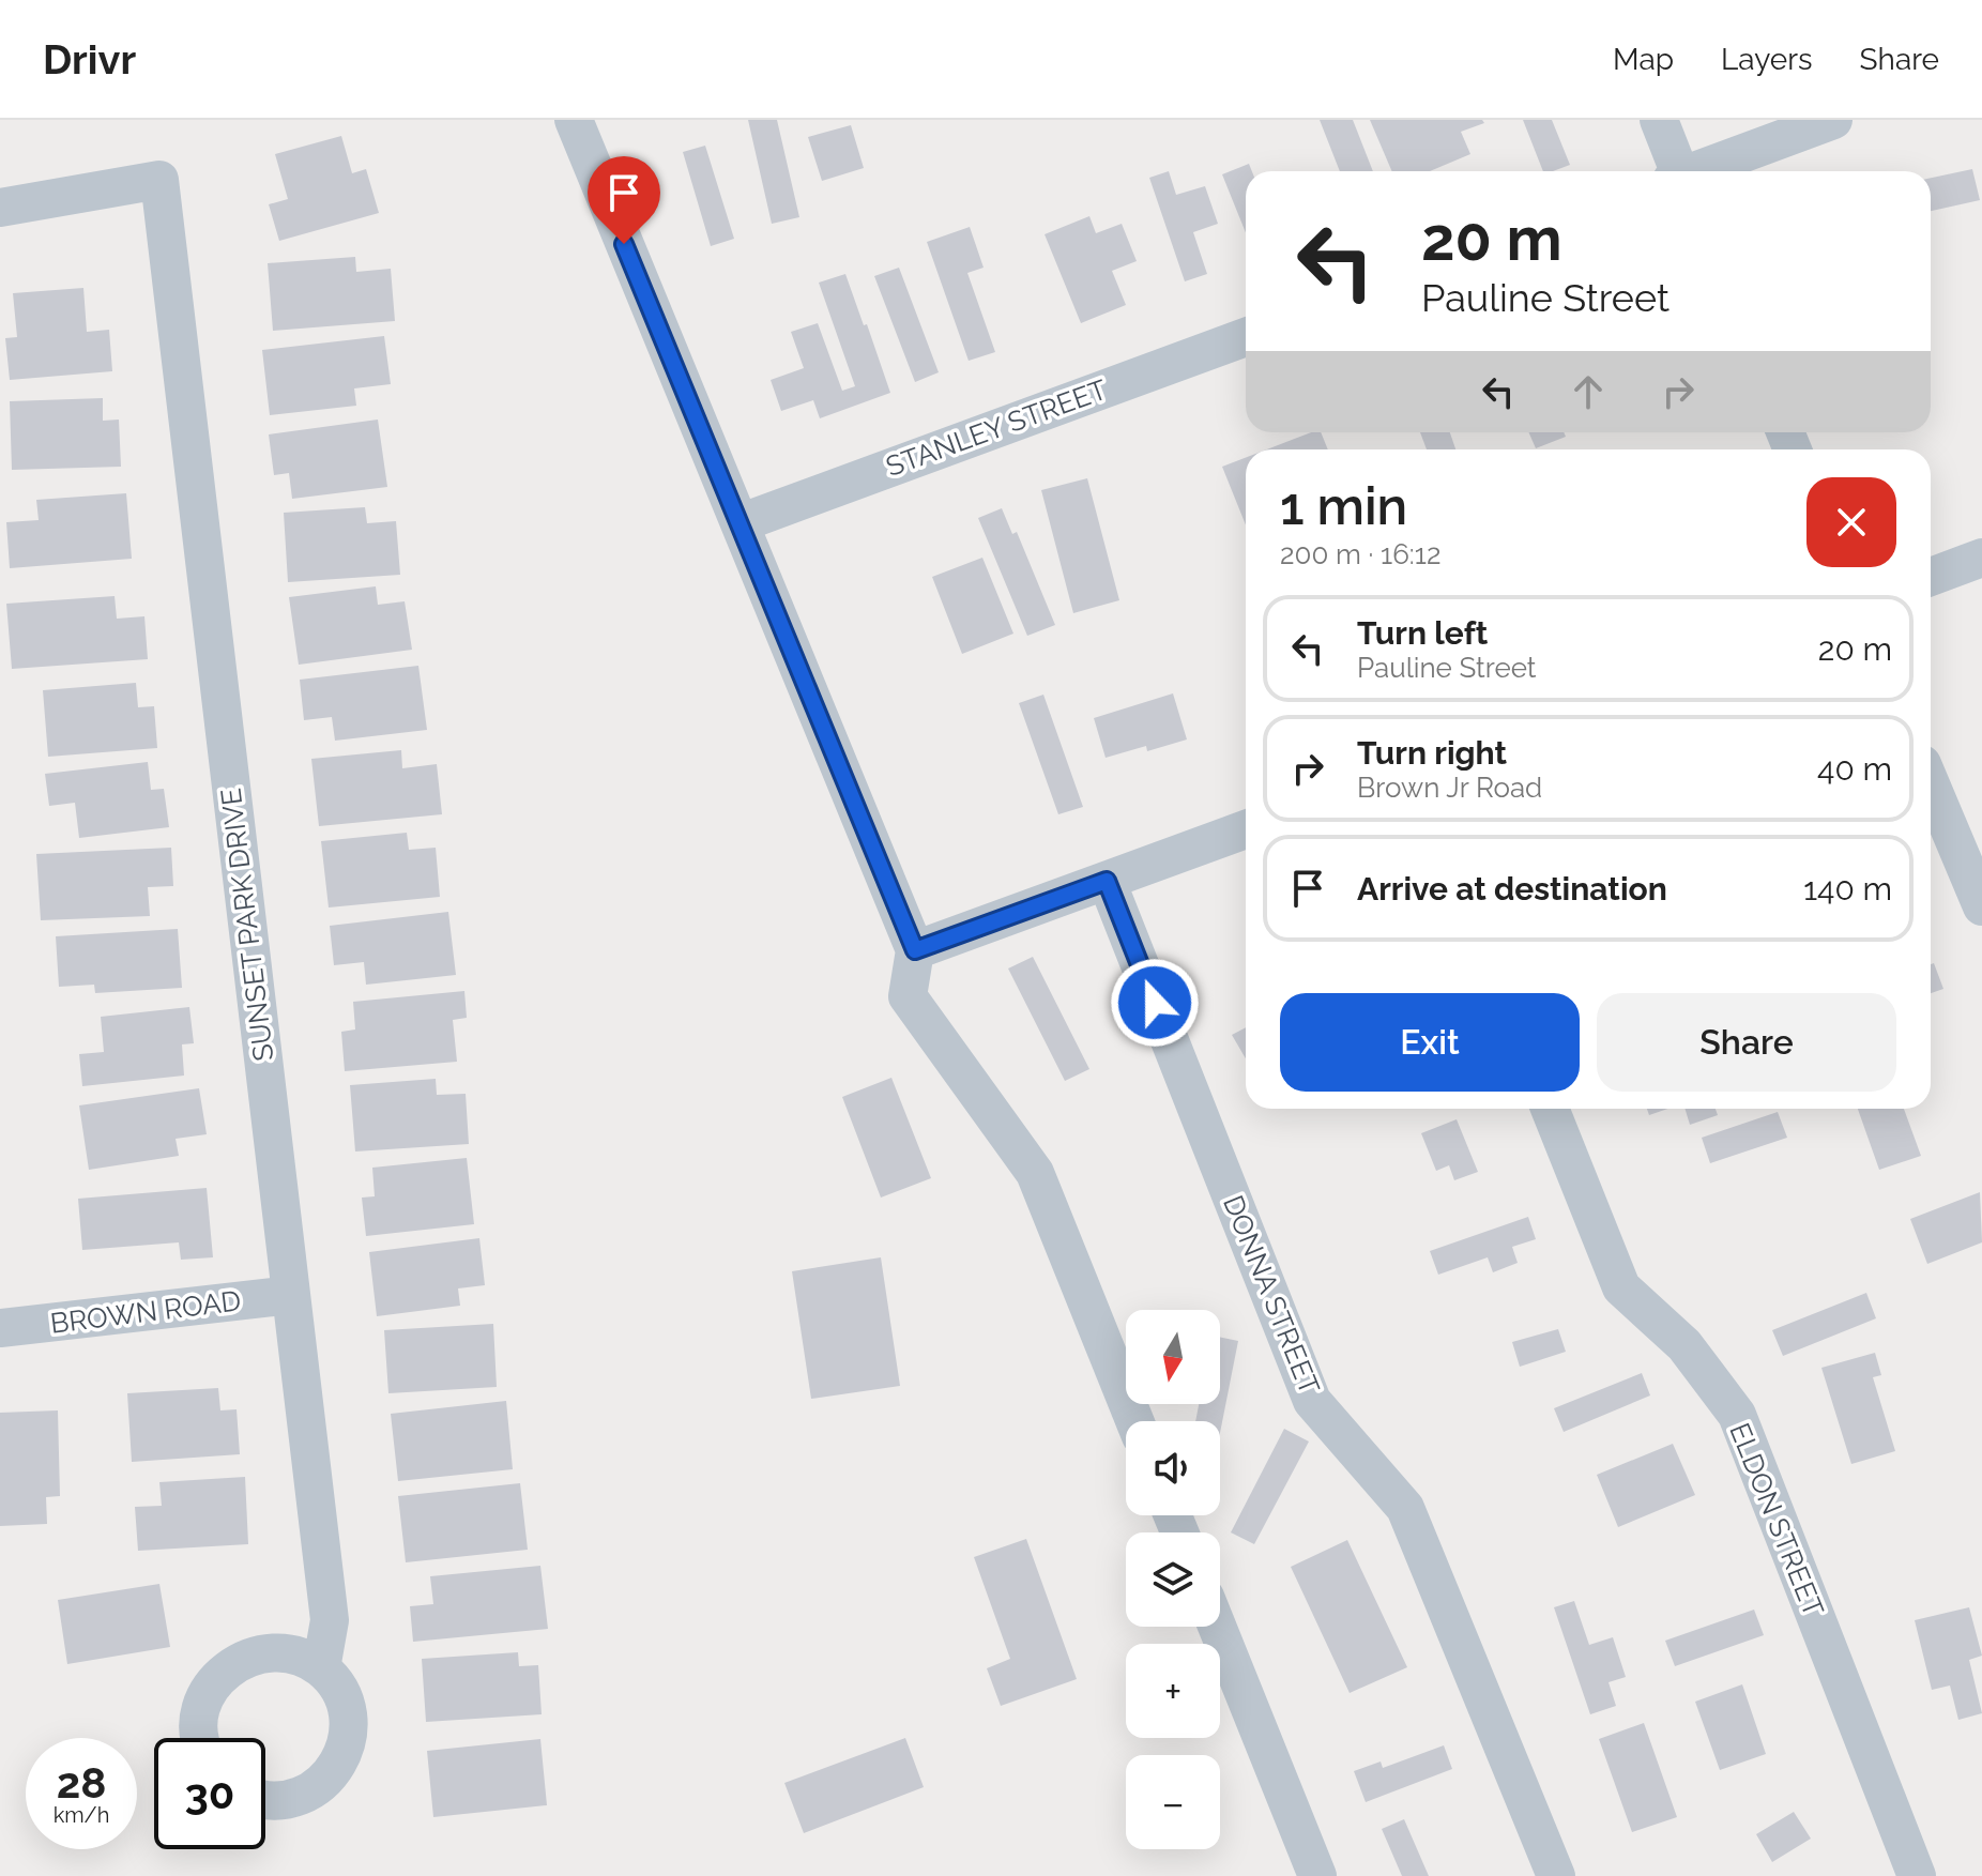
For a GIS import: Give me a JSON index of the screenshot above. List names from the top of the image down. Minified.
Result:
{"streets":{"street":["STANLEY STREET","SUNSET PARK DRIVE","DONNA STREET","BROWN ROAD","ELDON STREET"]},"crossings":[["SUNSET PARK DRIVE","BROWN ROAD"]],"north":"bottom","page":{"header":"Drivr","nav":["Map","Layers","Share"],"turn":["20 m","Pauline Street"],"heading":["1 min","200 m · 16:12"],"list":[{"name":"Turn left","note":"Pauline Street","value":"20 m"},{"name":"Turn right","note":"Brown Jr Road","value":"40 m"},{"name":"Arrive at destination","value":"140 m"}],"buttons":["Exit","Share"],"map_buttons":["+","−"],"speed":"28 km/h","limit":"30"}}
